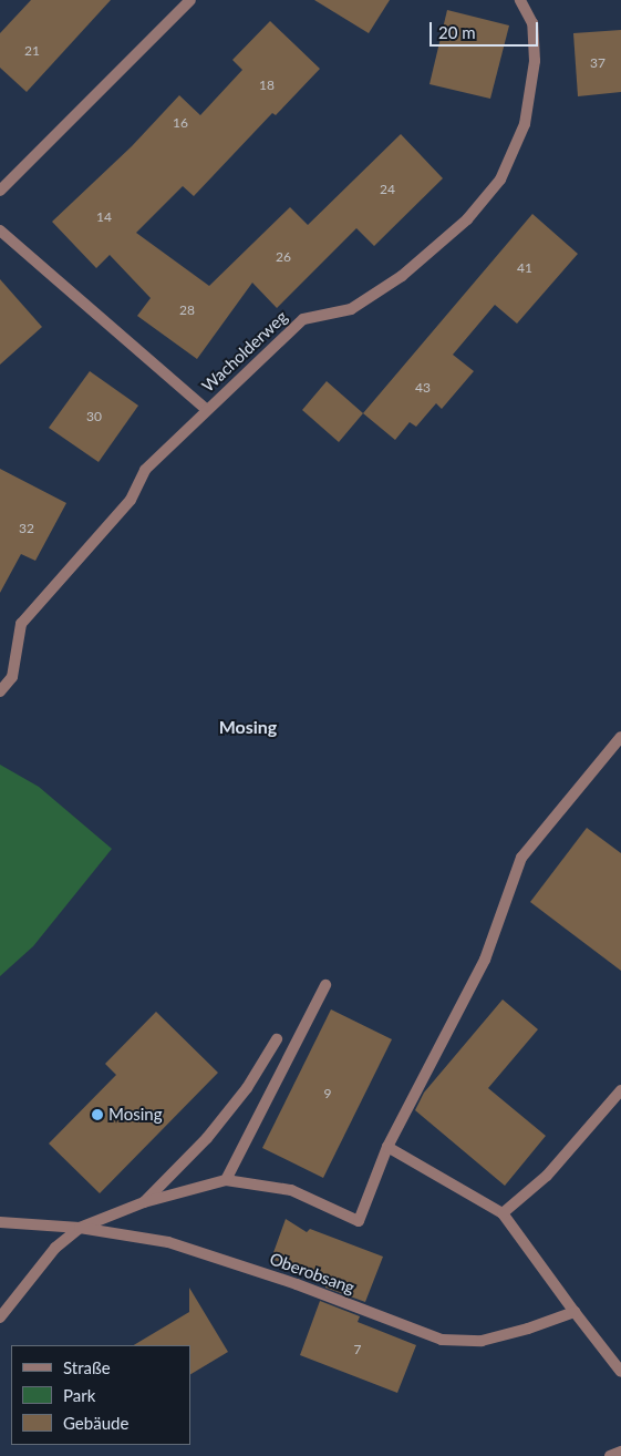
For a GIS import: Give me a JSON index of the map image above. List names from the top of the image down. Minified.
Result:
{"streets":{"street":["Wacholderweg","Oberobsang"]},"districts":["Mosing"],"places":["Mosing"],"house_numbers":["21","37","18","16","24","14","26","41","28","43","30","32","9","7"],"legend":["Straße","Park","Gebäude"],"scale_bar":"20 m"}
